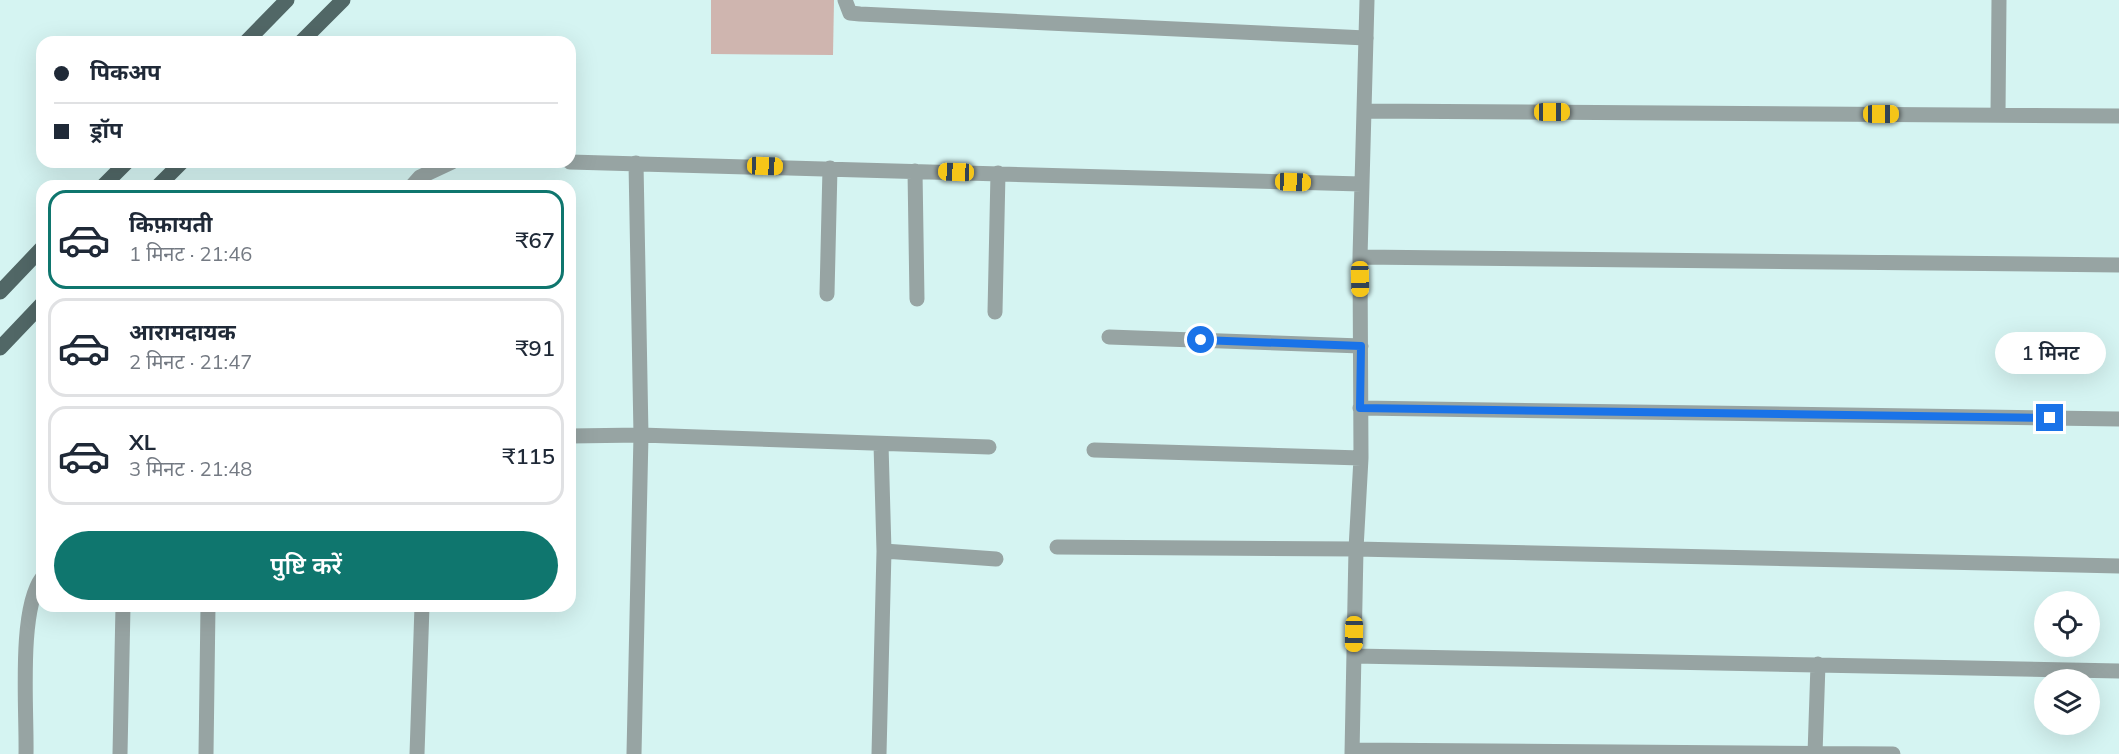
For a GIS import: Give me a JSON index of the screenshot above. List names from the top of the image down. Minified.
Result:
{"page":{"banner":["पिकअप","ड्रॉप"],"list":[{"name":"किफ़ायती","note":"1 मिनट · 21:46","value":"₹67"},{"name":"आरामदायक","note":"2 मिनट · 21:47","value":"₹91"},{"name":"XL","note":"3 मिनट · 21:48","value":"₹115"}],"bubble":"1 मिनट","buttons":"पुष्टि करें"}}
